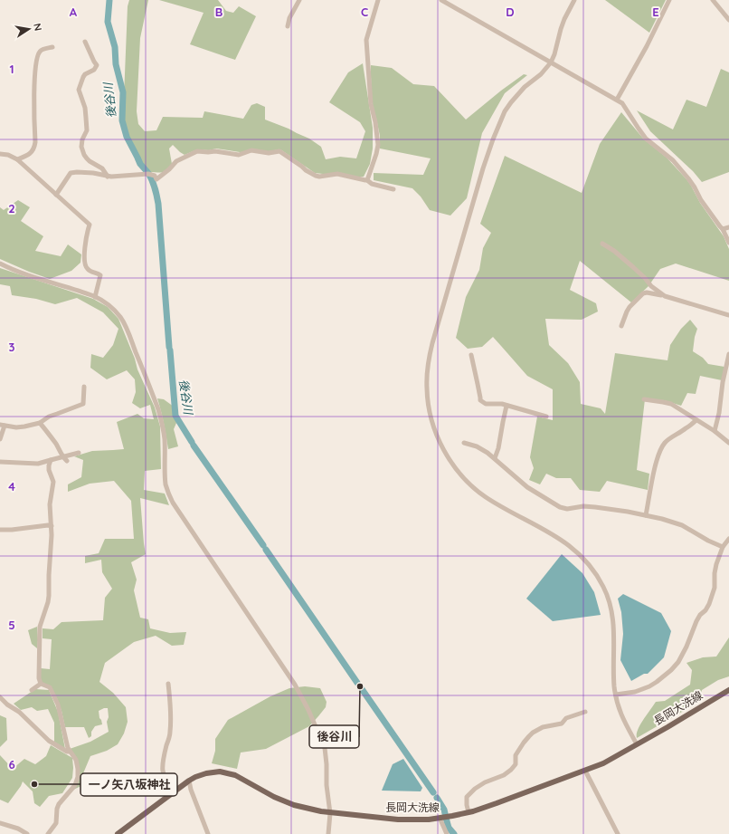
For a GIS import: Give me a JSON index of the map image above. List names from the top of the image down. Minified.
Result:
{"streets":{"main road":["長岡大洗線"]},"water":["後谷川"],"places":["後谷川","一ノ矢八坂神社"],"north":"right","grid":{"columns":["A","B","C","D","E"],"rows":["1","2","3","4","5","6"]}}
